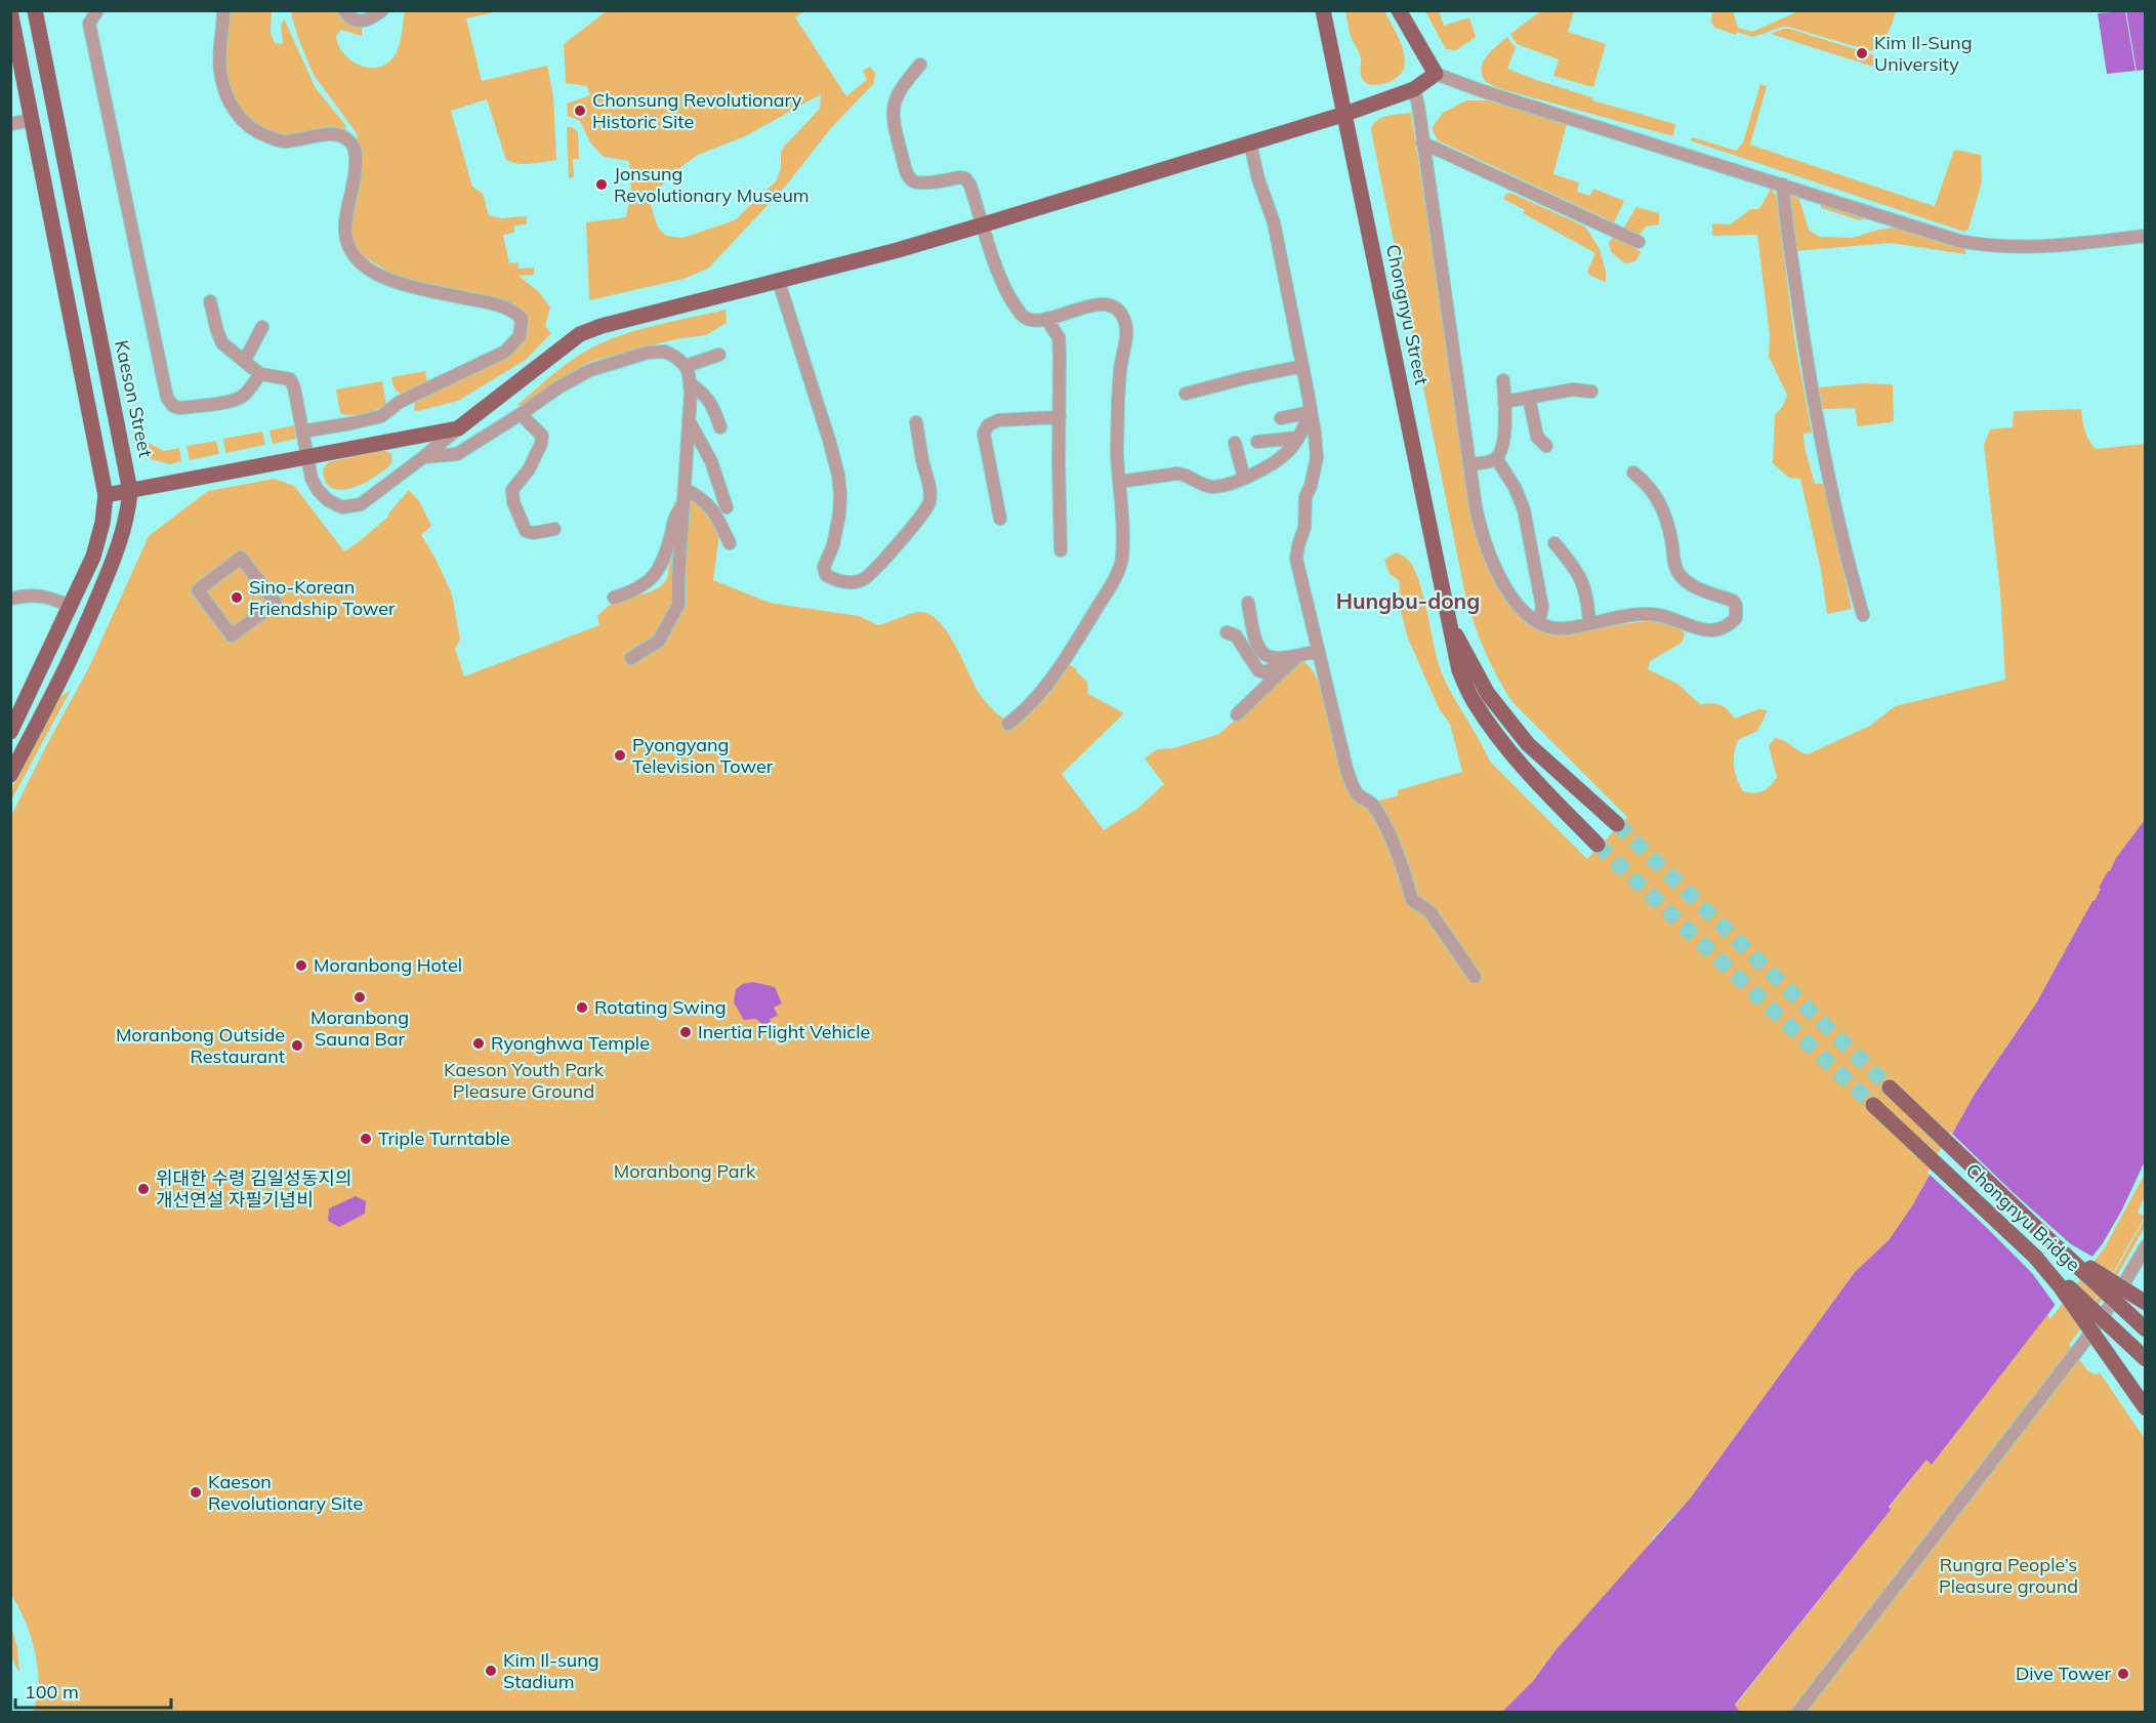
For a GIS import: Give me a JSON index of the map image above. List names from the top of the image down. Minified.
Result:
{"streets":{"main road":["Chongnyu Street","Kaeson Street","Chongnyu Bridge"]},"districts":["Hungbu-dong"],"parks":["Kaeson Youth Park Pleasure Ground","Moranbong Park","Rungra People’s Pleasure ground"],"places":["Kim Il-Sung University","Chonsung Revolutionary Historic Site","Jonsung Revolutionary Museum","Sino-Korean Friendship Tower","Pyongyang Television Tower","Moranbong Hotel","Moranbong Sauna Bar","Rotating Swing","Inertia Flight Vehicle","Ryonghwa Temple","Moranbong Outside Restaurant","Triple Turntable","위대한 수령 김일성동지의 개선연설 자필기념비","Kaeson Revolutionary Site","Kim Il-sung Stadium","Dive Tower"],"scale_bar":"100 m"}
